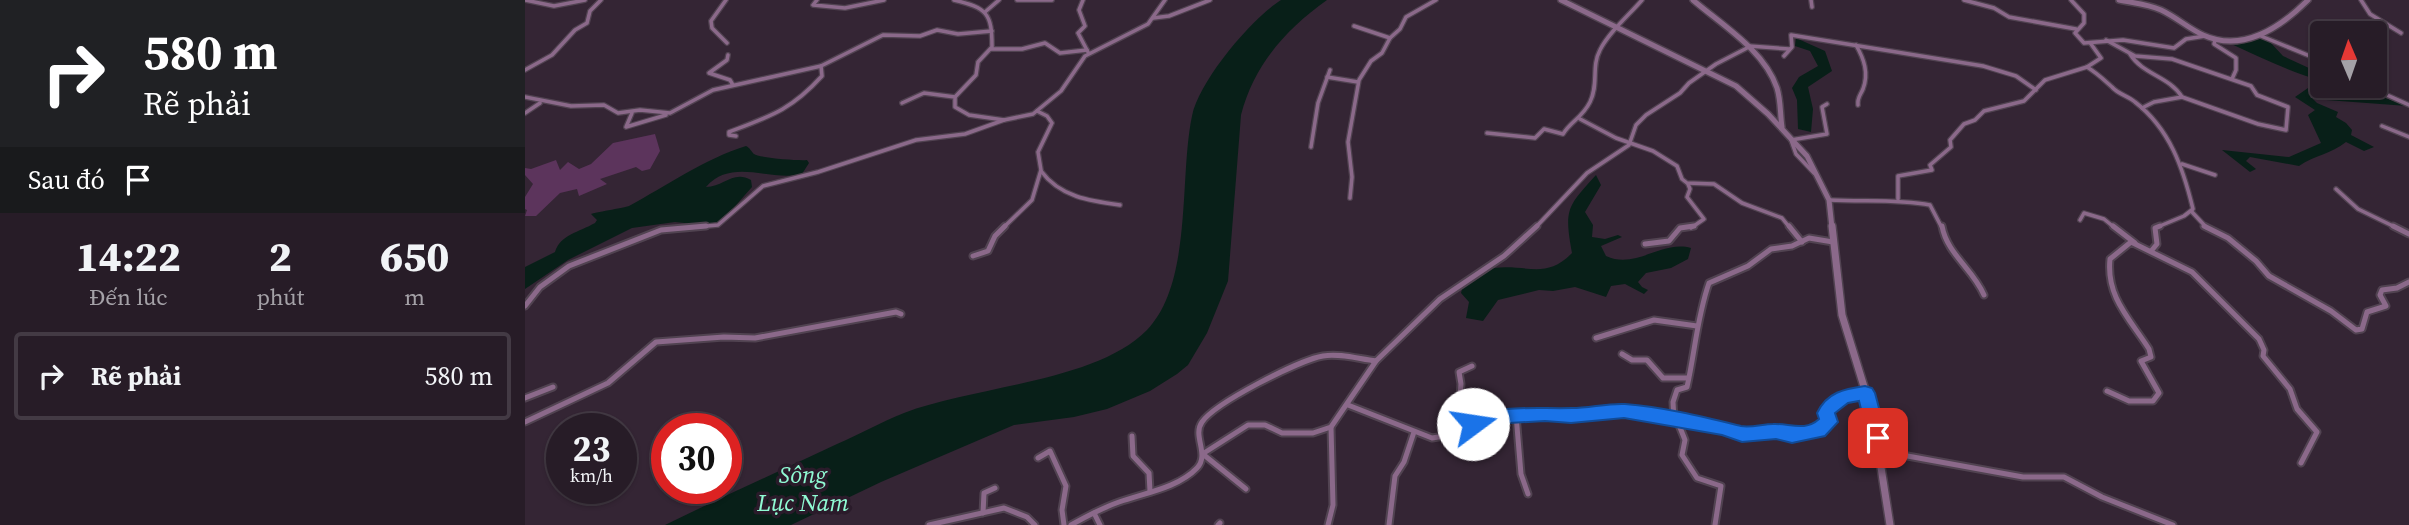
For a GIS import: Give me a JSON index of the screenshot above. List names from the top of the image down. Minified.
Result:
{"water":["Sông Lục Nam"],"north":"top","page":{"turn":["580 m","Rẽ phải"],"then":"Sau đó","eta":["14:22","Đến lúc","2","phút","650","m"],"list":[{"name":"Rẽ phải","value":"580 m"}],"speed":"23 km/h","limit":"30"}}
